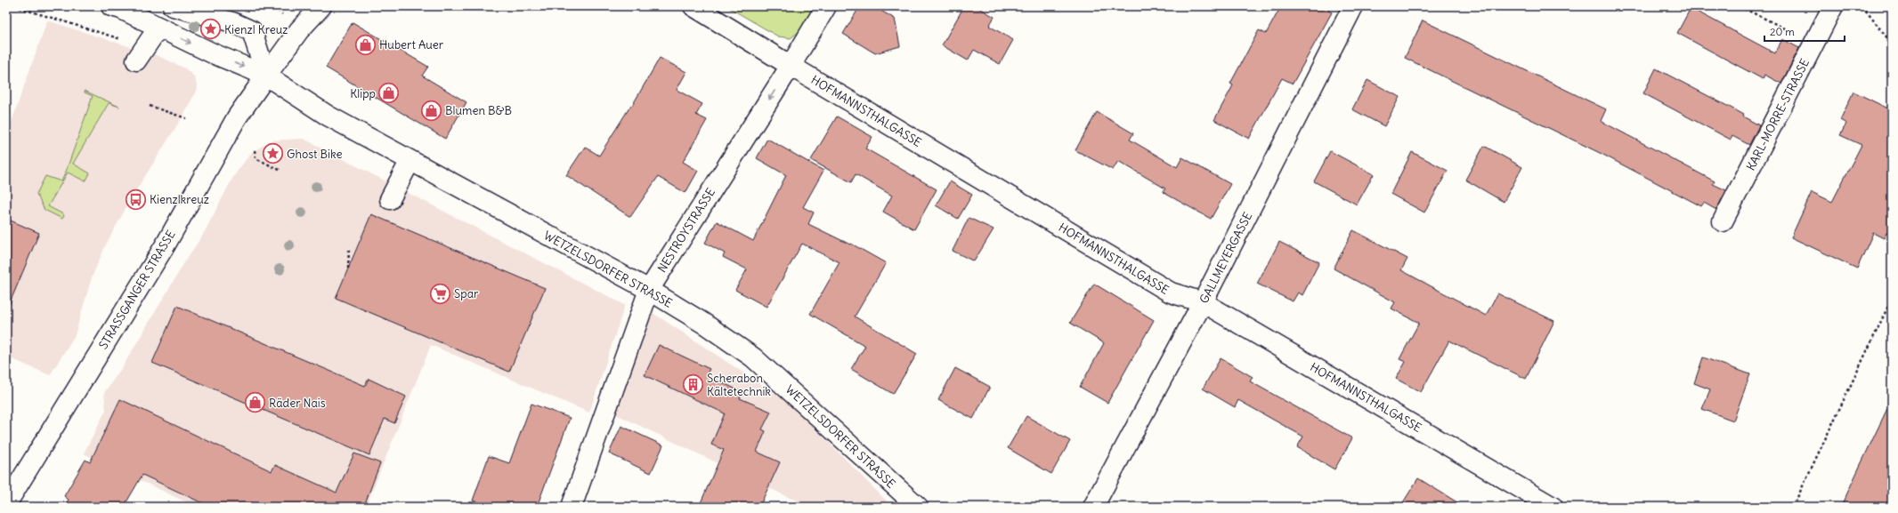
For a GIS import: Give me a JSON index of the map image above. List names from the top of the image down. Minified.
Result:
{"streets":{"street":["HOFMANNSTHALGASSE","KARL-MORRE-STRASSE","NESTROYSTRASSE","GALLMEYERGASSE","WETZELSDORFER STRASSE","STRASSGANGER STRASSE"]},"crossings":[["HOFMANNSTHALGASSE","NESTROYSTRASSE"],["HOFMANNSTHALGASSE","GALLMEYERGASSE"],["NESTROYSTRASSE","WETZELSDORFER STRASSE"],["WETZELSDORFER STRASSE","STRASSGANGER STRASSE"]],"one_way":["NESTROYSTRASSE"],"places":{"place":["Kienzl Kreuz","Ghost Bike"],"shop":["Hubert Auer","Klipp","Blumen B&B","Räder Nais"],"bus stop":["Kienzlkreuz"],"supermarket":["Spar"],"building":["Scherabon Kältetechnik"]},"scale_bar":"20 m"}
